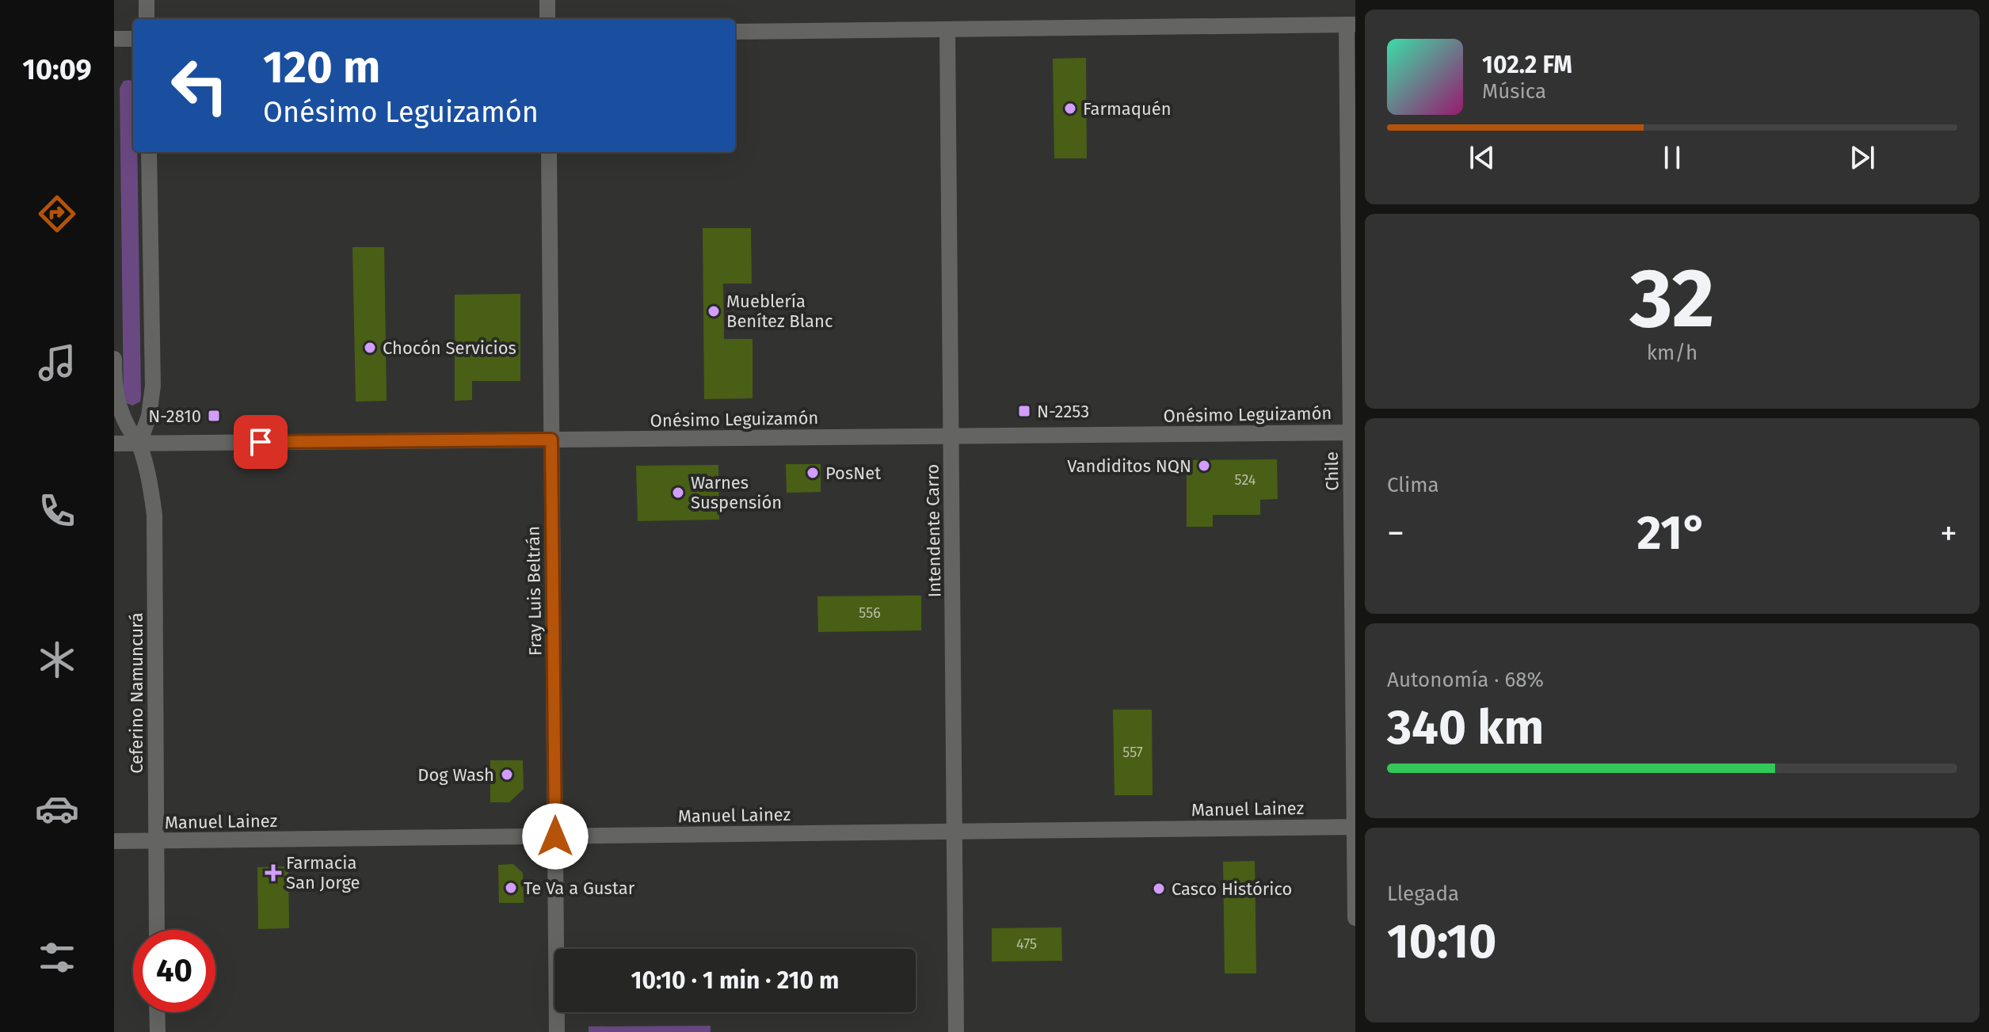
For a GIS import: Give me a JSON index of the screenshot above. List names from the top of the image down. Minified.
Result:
{"streets":{"street":["Onésimo Leguizamón","Chile","Intendente Carro","Fray Luis Beltrán","Ceferino Namuncurá","Manuel Lainez"]},"crossings":[["Onésimo Leguizamón","Chile"],["Onésimo Leguizamón","Intendente Carro"],["Onésimo Leguizamón","Fray Luis Beltrán"],["Onésimo Leguizamón","Ceferino Namuncurá"],["Chile","Manuel Lainez"],["Intendente Carro","Manuel Lainez"],["Fray Luis Beltrán","Manuel Lainez"],["Ceferino Namuncurá","Manuel Lainez"]],"places":{"other":["Farmaquén","Mueblería Benítez Blanc","Chocón Servicios","Vandiditos NQN","PosNet","Warnes Suspensión","Dog Wash","Te Va a Gustar","Casco Histórico"],"transit":["N-2253","N-2810"],"health":["Farmacia San Jorge"]},"house_numbers":["524","556","557","475"],"page":{"tabs":"10:09","turn":["120 m","Onésimo Leguizamón"],"song":["102.2 FM","Música"],"tile":[["32","km/h"],"Clima",["Autonomía · 68%","340 km"],["Llegada","10:10"]],"heat":["−","21°","+"],"limit":"40","trip":"10:10 · 1 min · 210 m"}}
